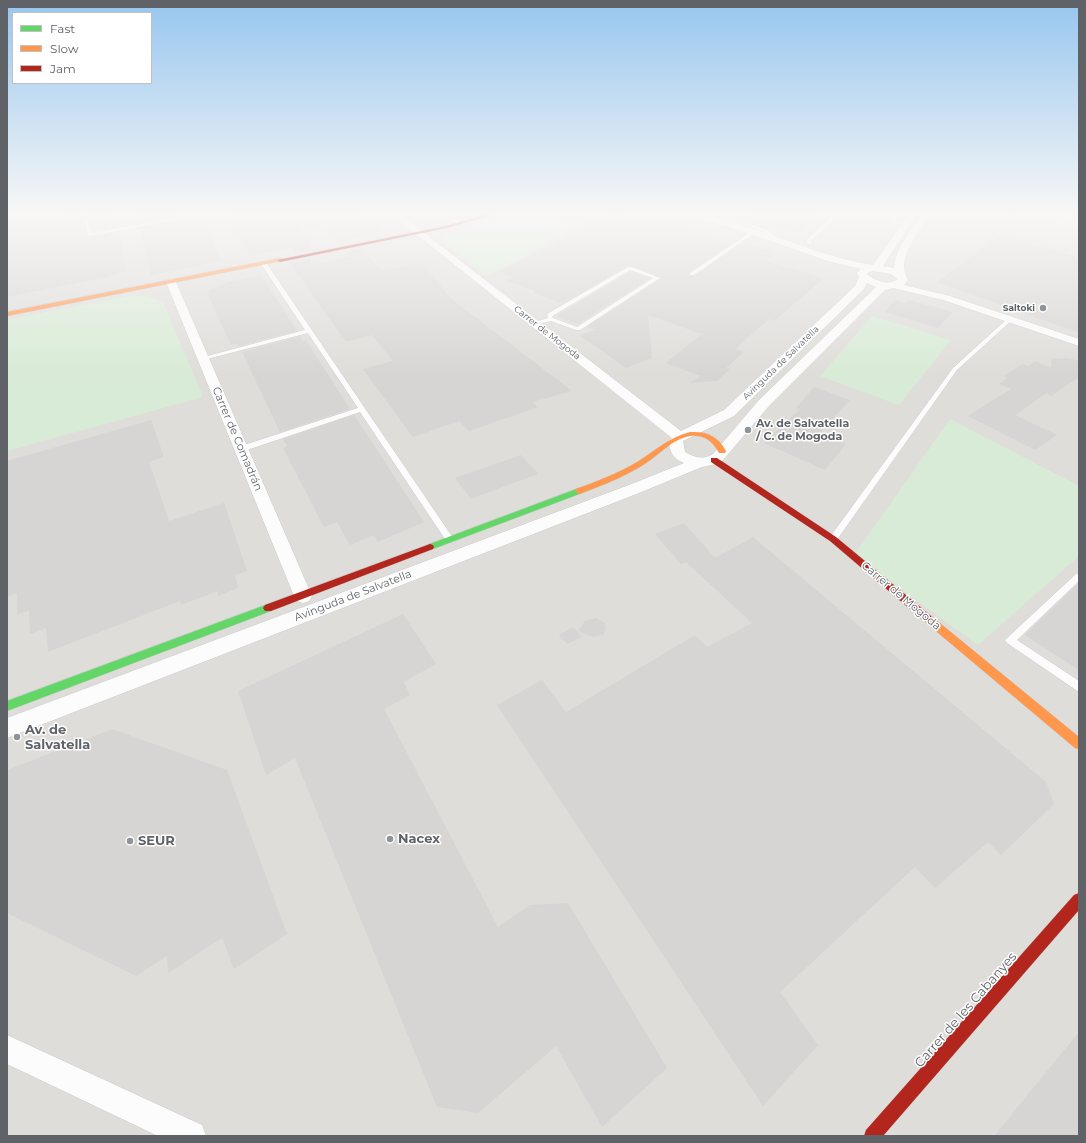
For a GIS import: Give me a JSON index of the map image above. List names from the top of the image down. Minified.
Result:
{"streets":{"street":["Carrer de Mogoda","Avinguda de Salvatella","Carrer de Comadrán","Carrer de les Cabanyes"]},"crossings":[["Carrer de Mogoda","Avinguda de Salvatella"],["Avinguda de Salvatella","Carrer de Comadrán"]],"places":["Saltoki","Av. de Salvatella / C. de Mogoda","Av. de Salvatella","Nacex","SEUR"],"legend":["Fast","Slow","Jam"]}
